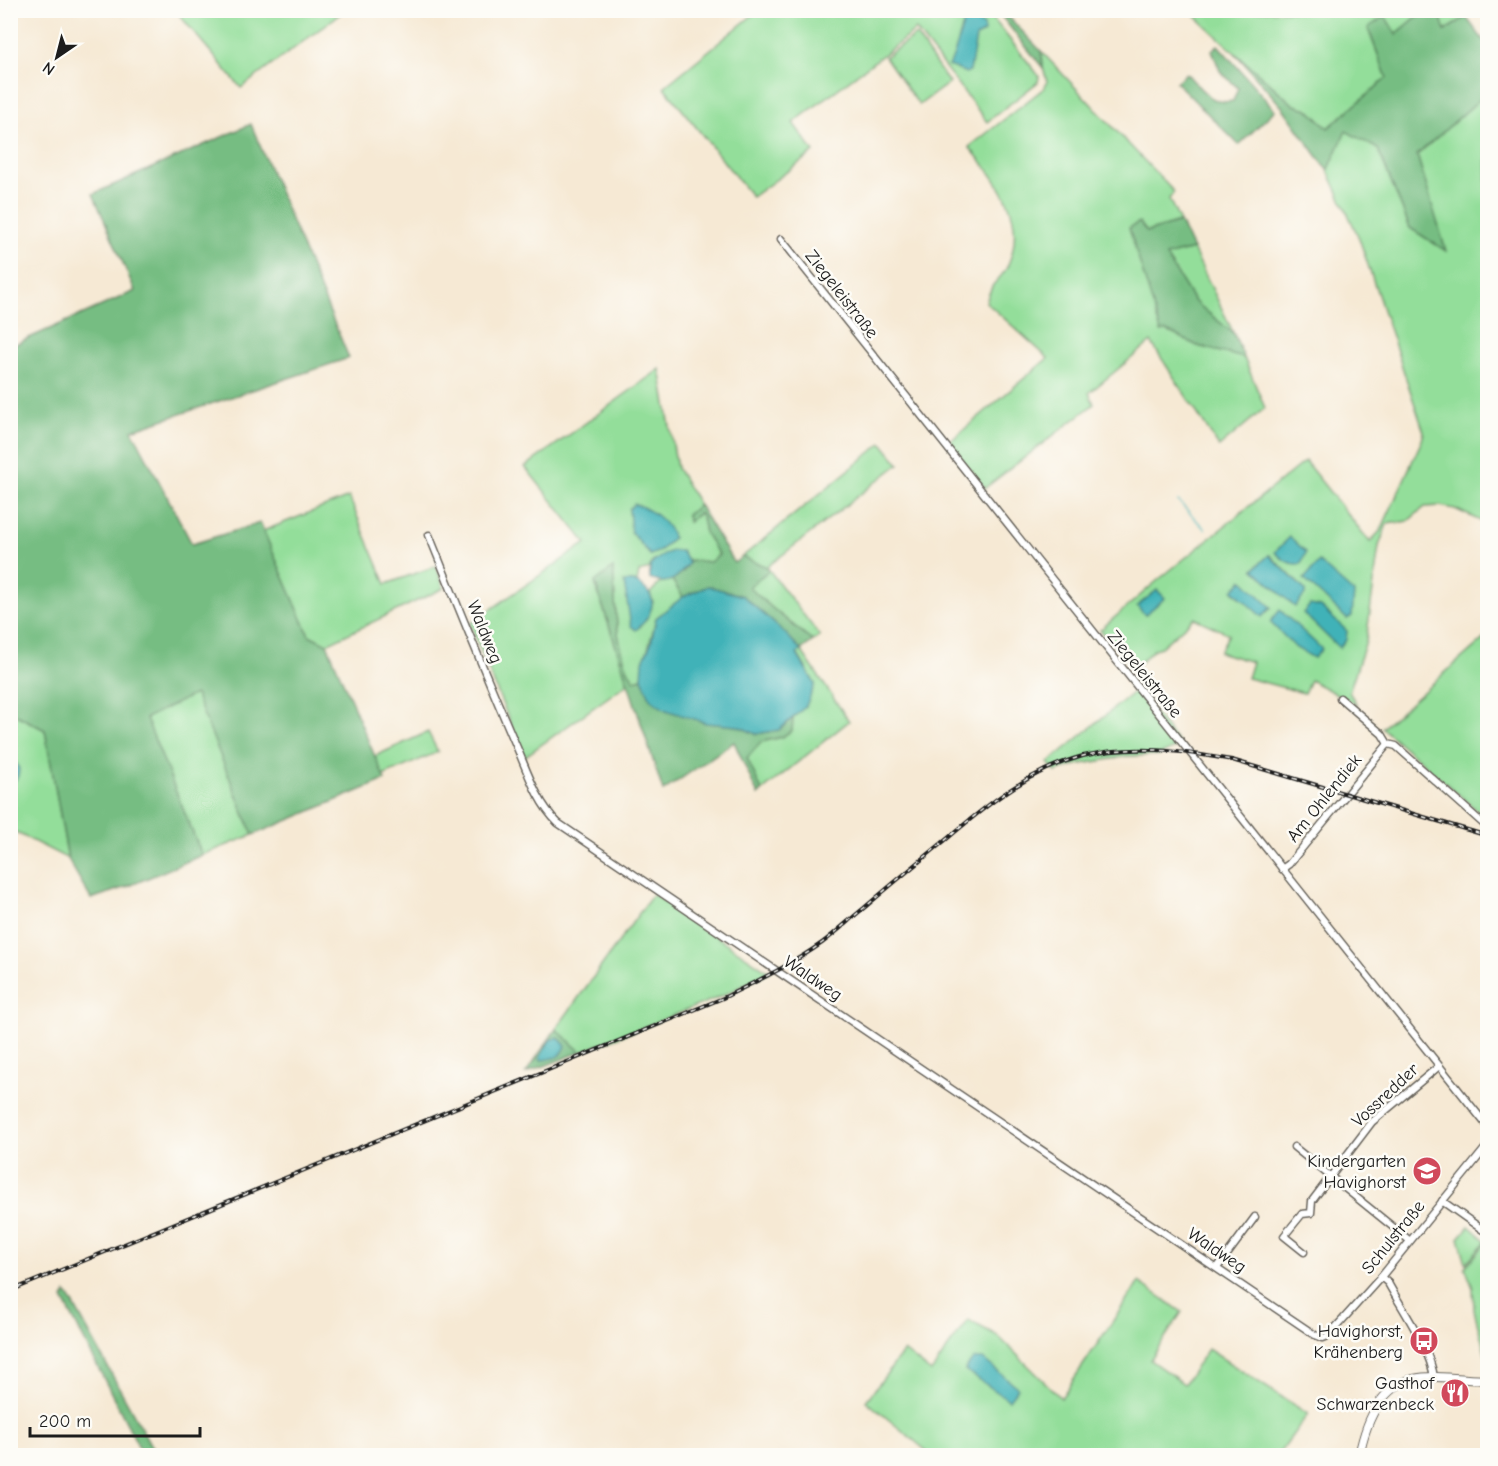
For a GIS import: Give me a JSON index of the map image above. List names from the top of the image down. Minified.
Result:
{"streets":{"street":["Ziegeleistraße","Waldweg","Am Ohlendiek","Vossredder","Schulstraße"]},"crossings":[["Ziegeleistraße","Am Ohlendiek"],["Ziegeleistraße","Vossredder"],["Waldweg","Schulstraße"]],"places":{"school or university":["Kindergarten Havighorst"],"bus stop":["Havighorst, Krähenberg"],"restaurant":["Gasthof Schwarzenbeck"]},"scale_bar":"200 m","north":"bottom left"}
